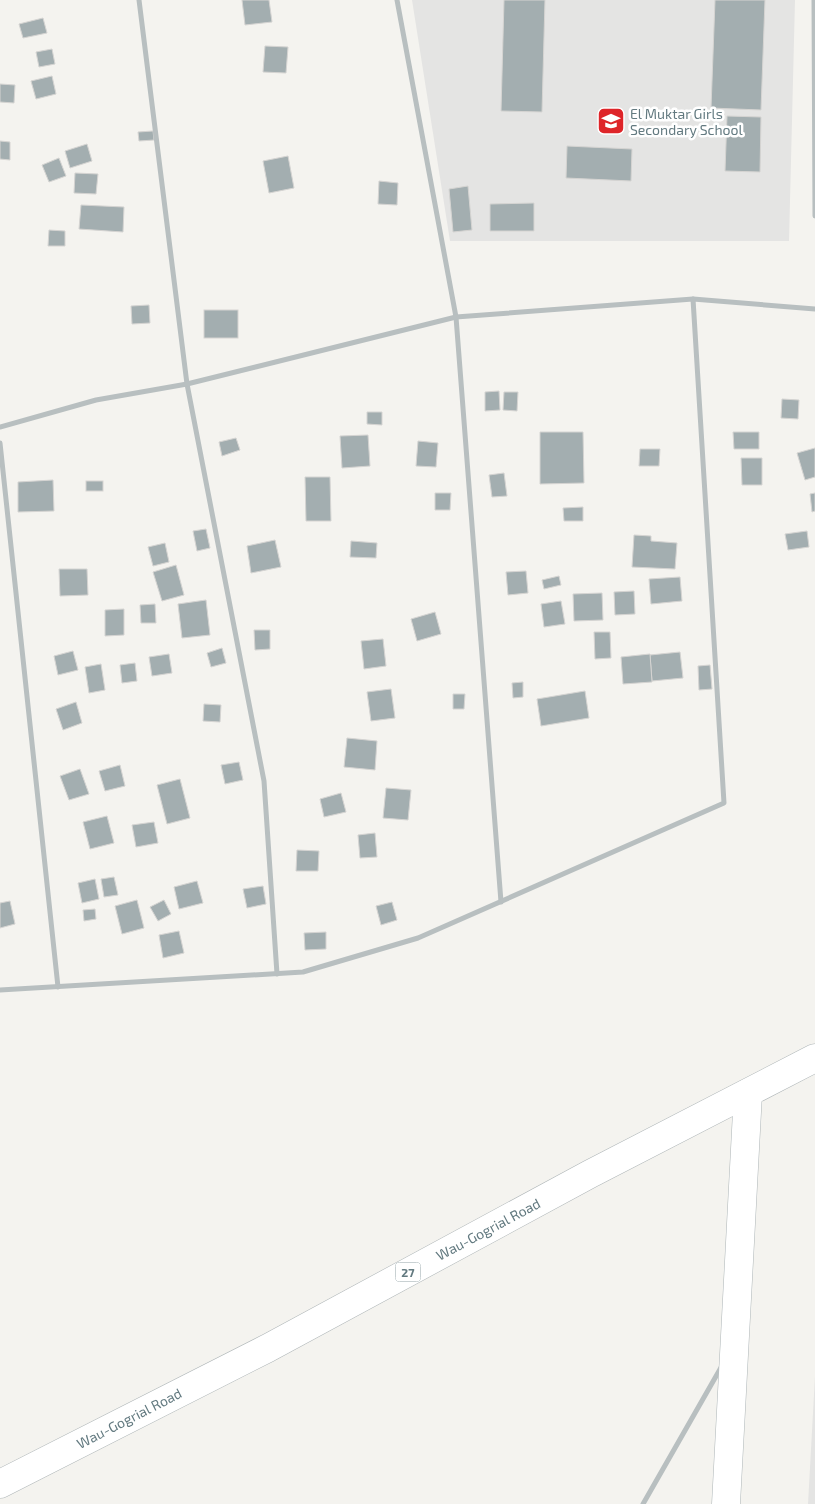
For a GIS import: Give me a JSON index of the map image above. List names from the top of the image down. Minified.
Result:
{"streets":{"main road":["Wau-Gogrial Road","27"]},"places":{"school or university":["El Muktar Girls Secondary School"]}}
